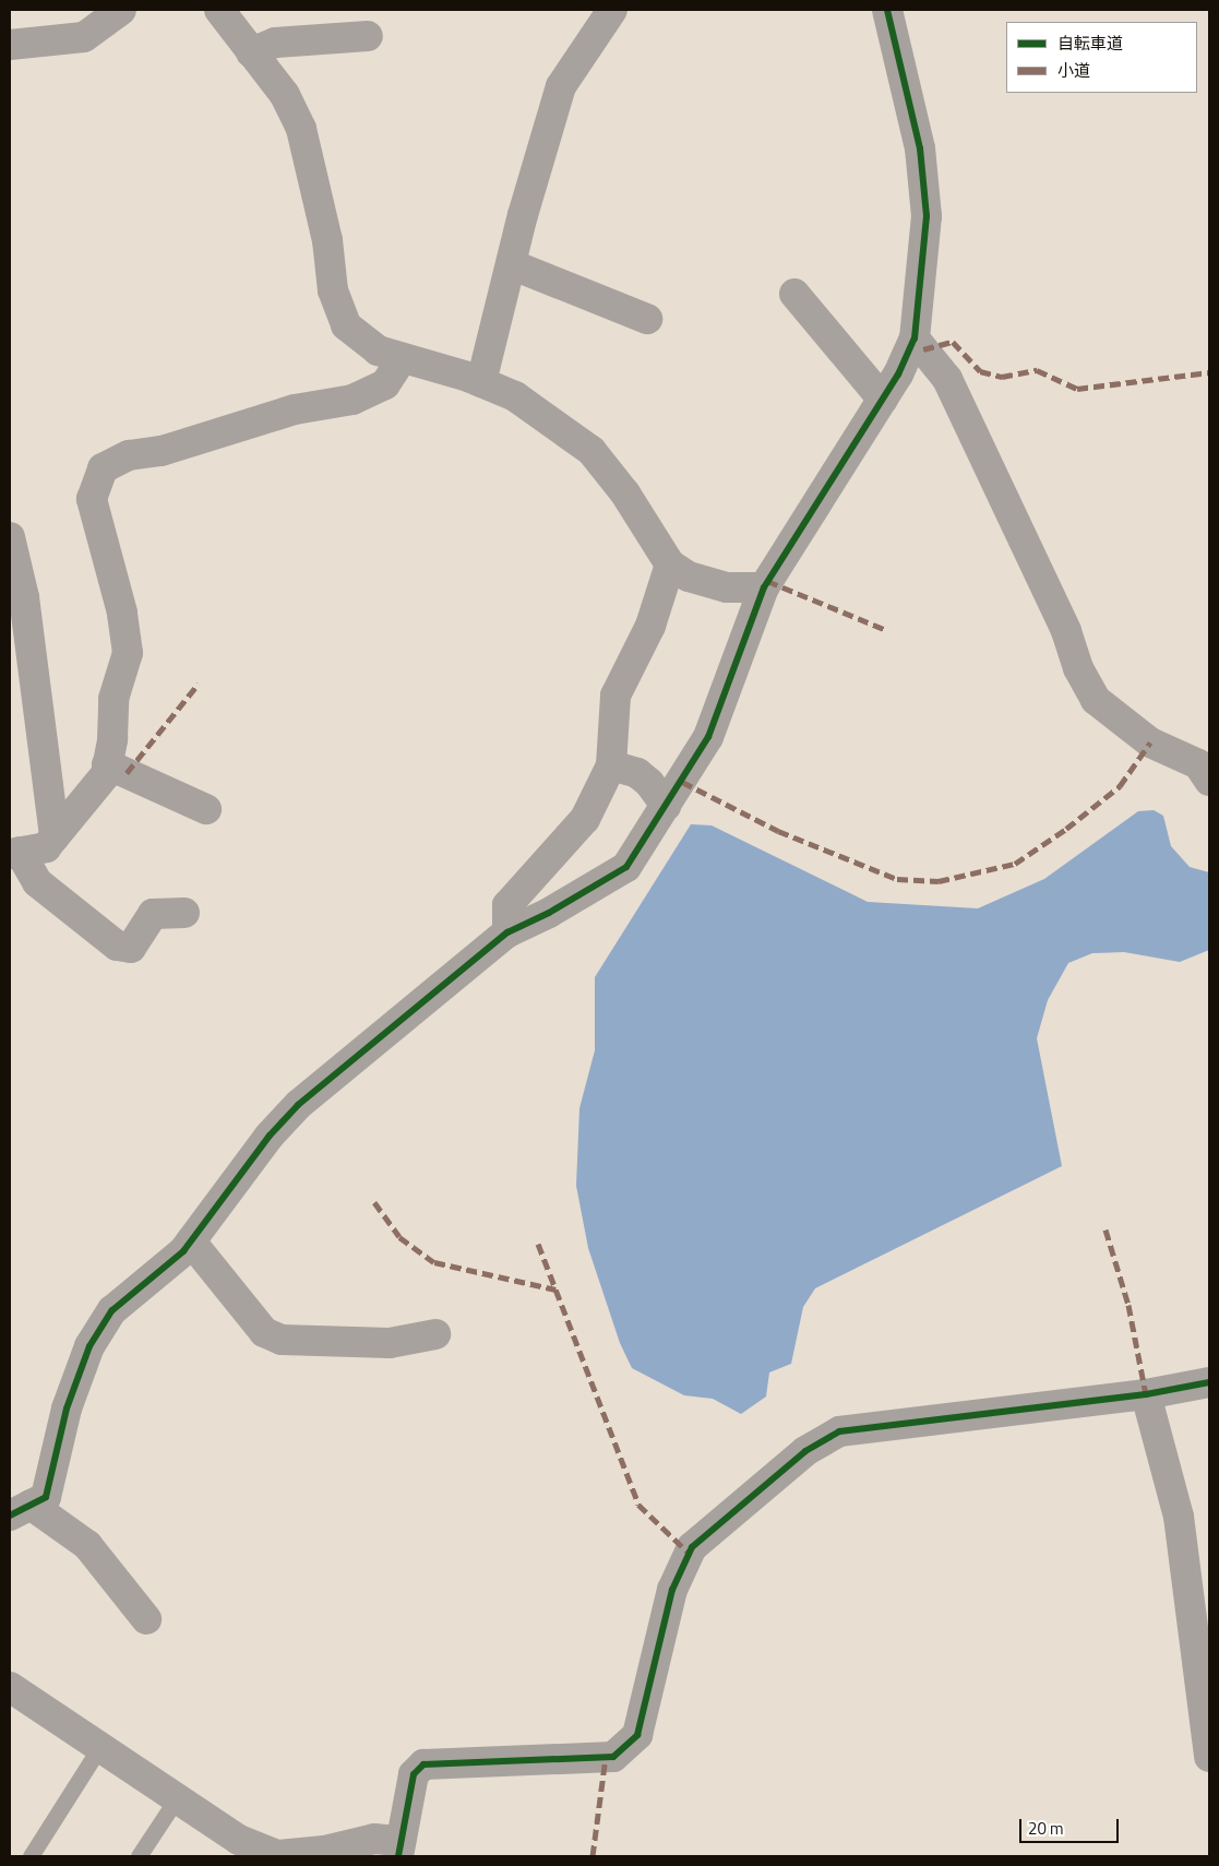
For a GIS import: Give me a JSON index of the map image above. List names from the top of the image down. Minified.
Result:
{"legend":["自転車道","小道"],"scale_bar":"20 m"}
